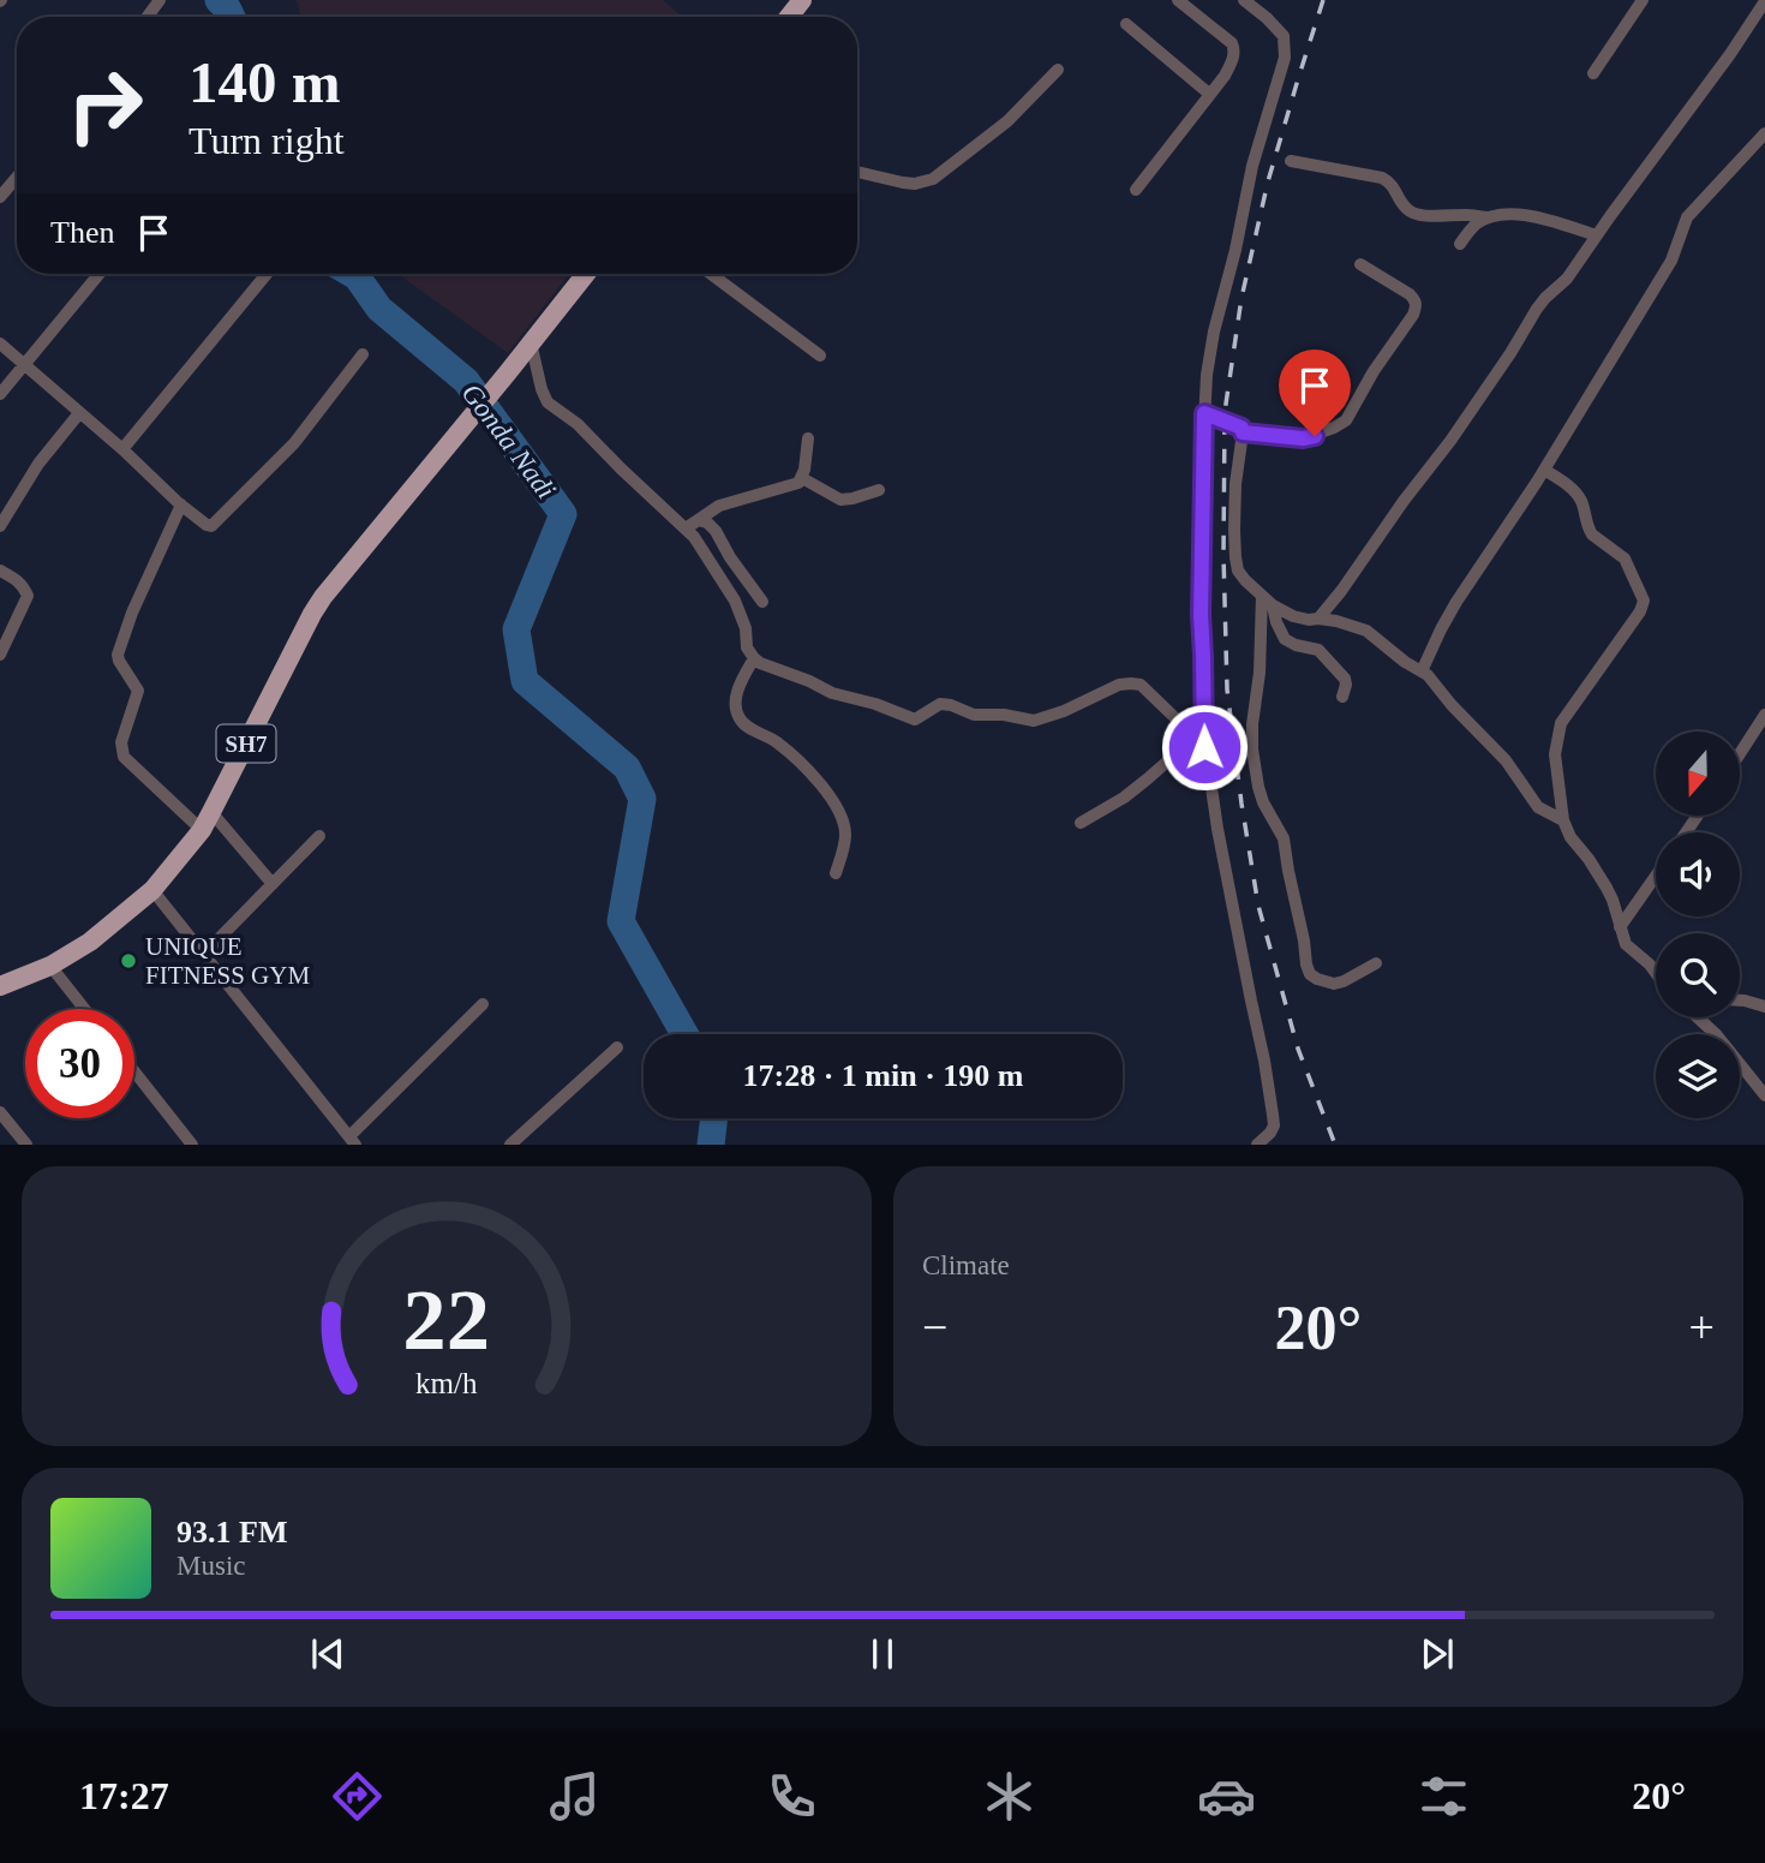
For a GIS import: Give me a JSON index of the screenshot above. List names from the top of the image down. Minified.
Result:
{"streets":{"main road":["SH7"]},"water":["Gonda Nadi"],"places":["UNIQUE FITNESS GYM"],"north":"bottom","page":{"turn":["140 m","Turn right"],"then":"Then","limit":"30","trip":"17:28 · 1 min · 190 m","tile":"Climate","heat":["−","20°","+"],"song":["93.1 FM","Music"],"tabs":["17:27","20°"],"gauge":["22","km/h"]}}
